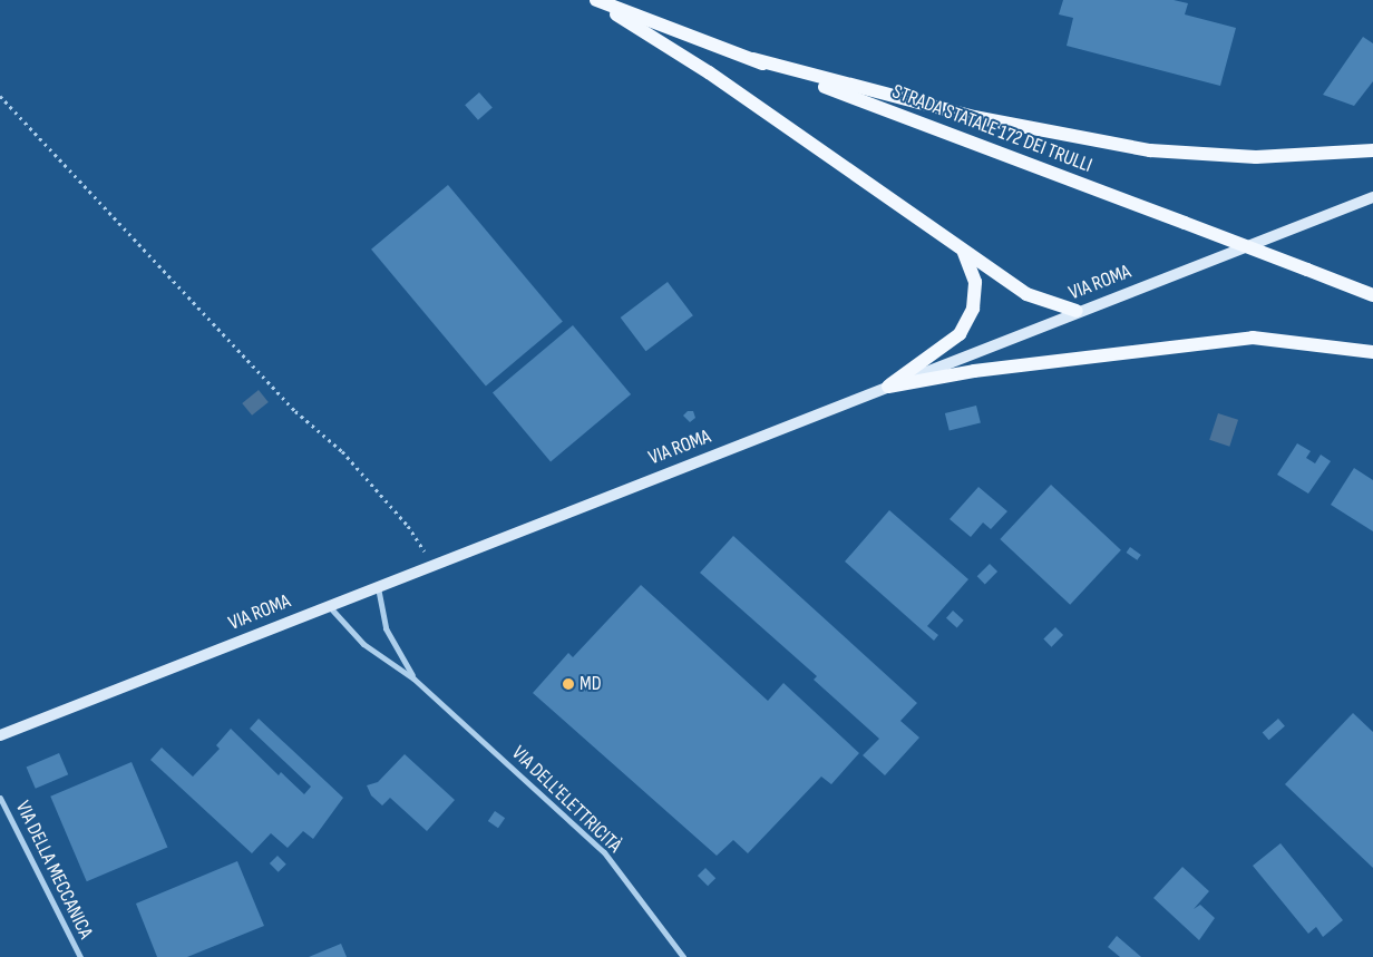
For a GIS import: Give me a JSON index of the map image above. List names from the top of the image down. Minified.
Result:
{"streets":{"main road":["STRADA STATALE 172 DEI TRULLI"],"street":["VIA ROMA","VIA DELL'ELETTRICITÀ","VIA DELLA MECCANICA"]},"crossings":[["VIA ROMA","VIA DELL'ELETTRICITÀ"]],"places":["MD"]}
